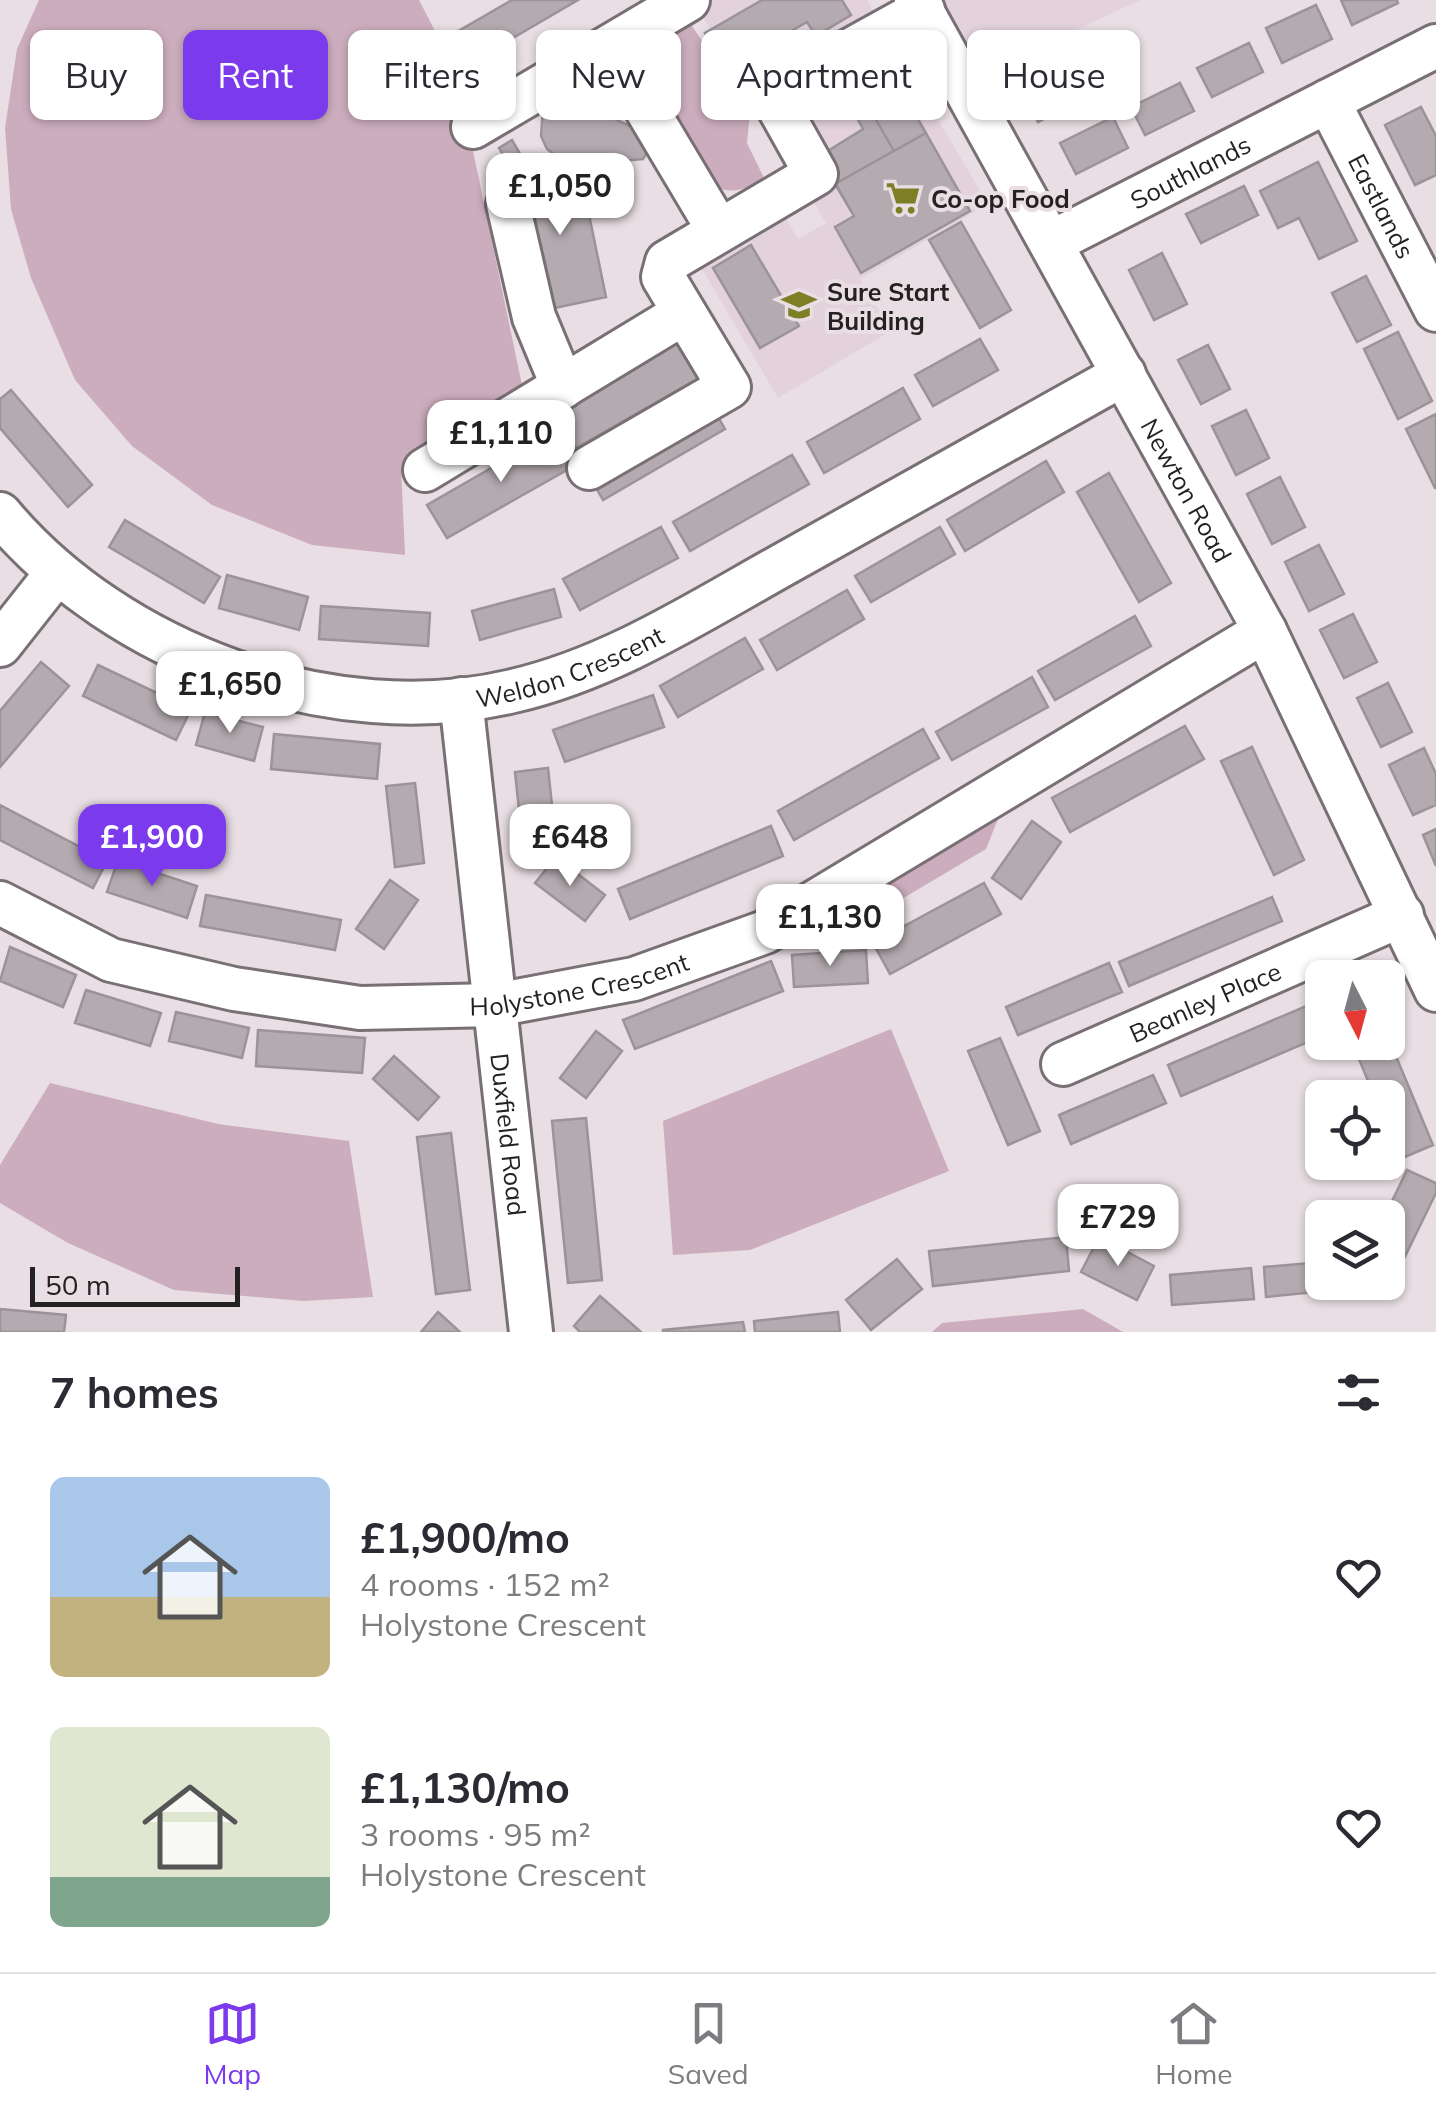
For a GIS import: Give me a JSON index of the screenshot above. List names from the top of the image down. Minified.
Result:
{"streets":{"street":["Southlands","Eastlands","Newton Road","Weldon Crescent","Holystone Crescent","Beanley Place","Duxfield Road"]},"crossings":[["Southlands","Eastlands"],["Southlands","Newton Road"],["Newton Road","Weldon Crescent"],["Newton Road","Holystone Crescent"],["Newton Road","Beanley Place"],["Weldon Crescent","Duxfield Road"],["Holystone Crescent","Duxfield Road"]],"places":{"supermarket":["Co-op Food"],"school or university":["Sure Start Building"]},"scale_bar":"50 m","north":"bottom","page":{"chip":["Buy","Rent","Filters","New","Apartment","House"],"price":["£1,050","£1,110","£1,650","£1,900","£648","£1,130","£729"],"scale":"50 m","heading":"7 homes","list":[{"name":"£1,900/mo","note":"4 rooms · 152 m² · Holystone Crescent"},{"name":"£1,130/mo","note":"3 rooms · 95 m² · Holystone Crescent"}],"tabs":["Map","Saved","Home"]}}
